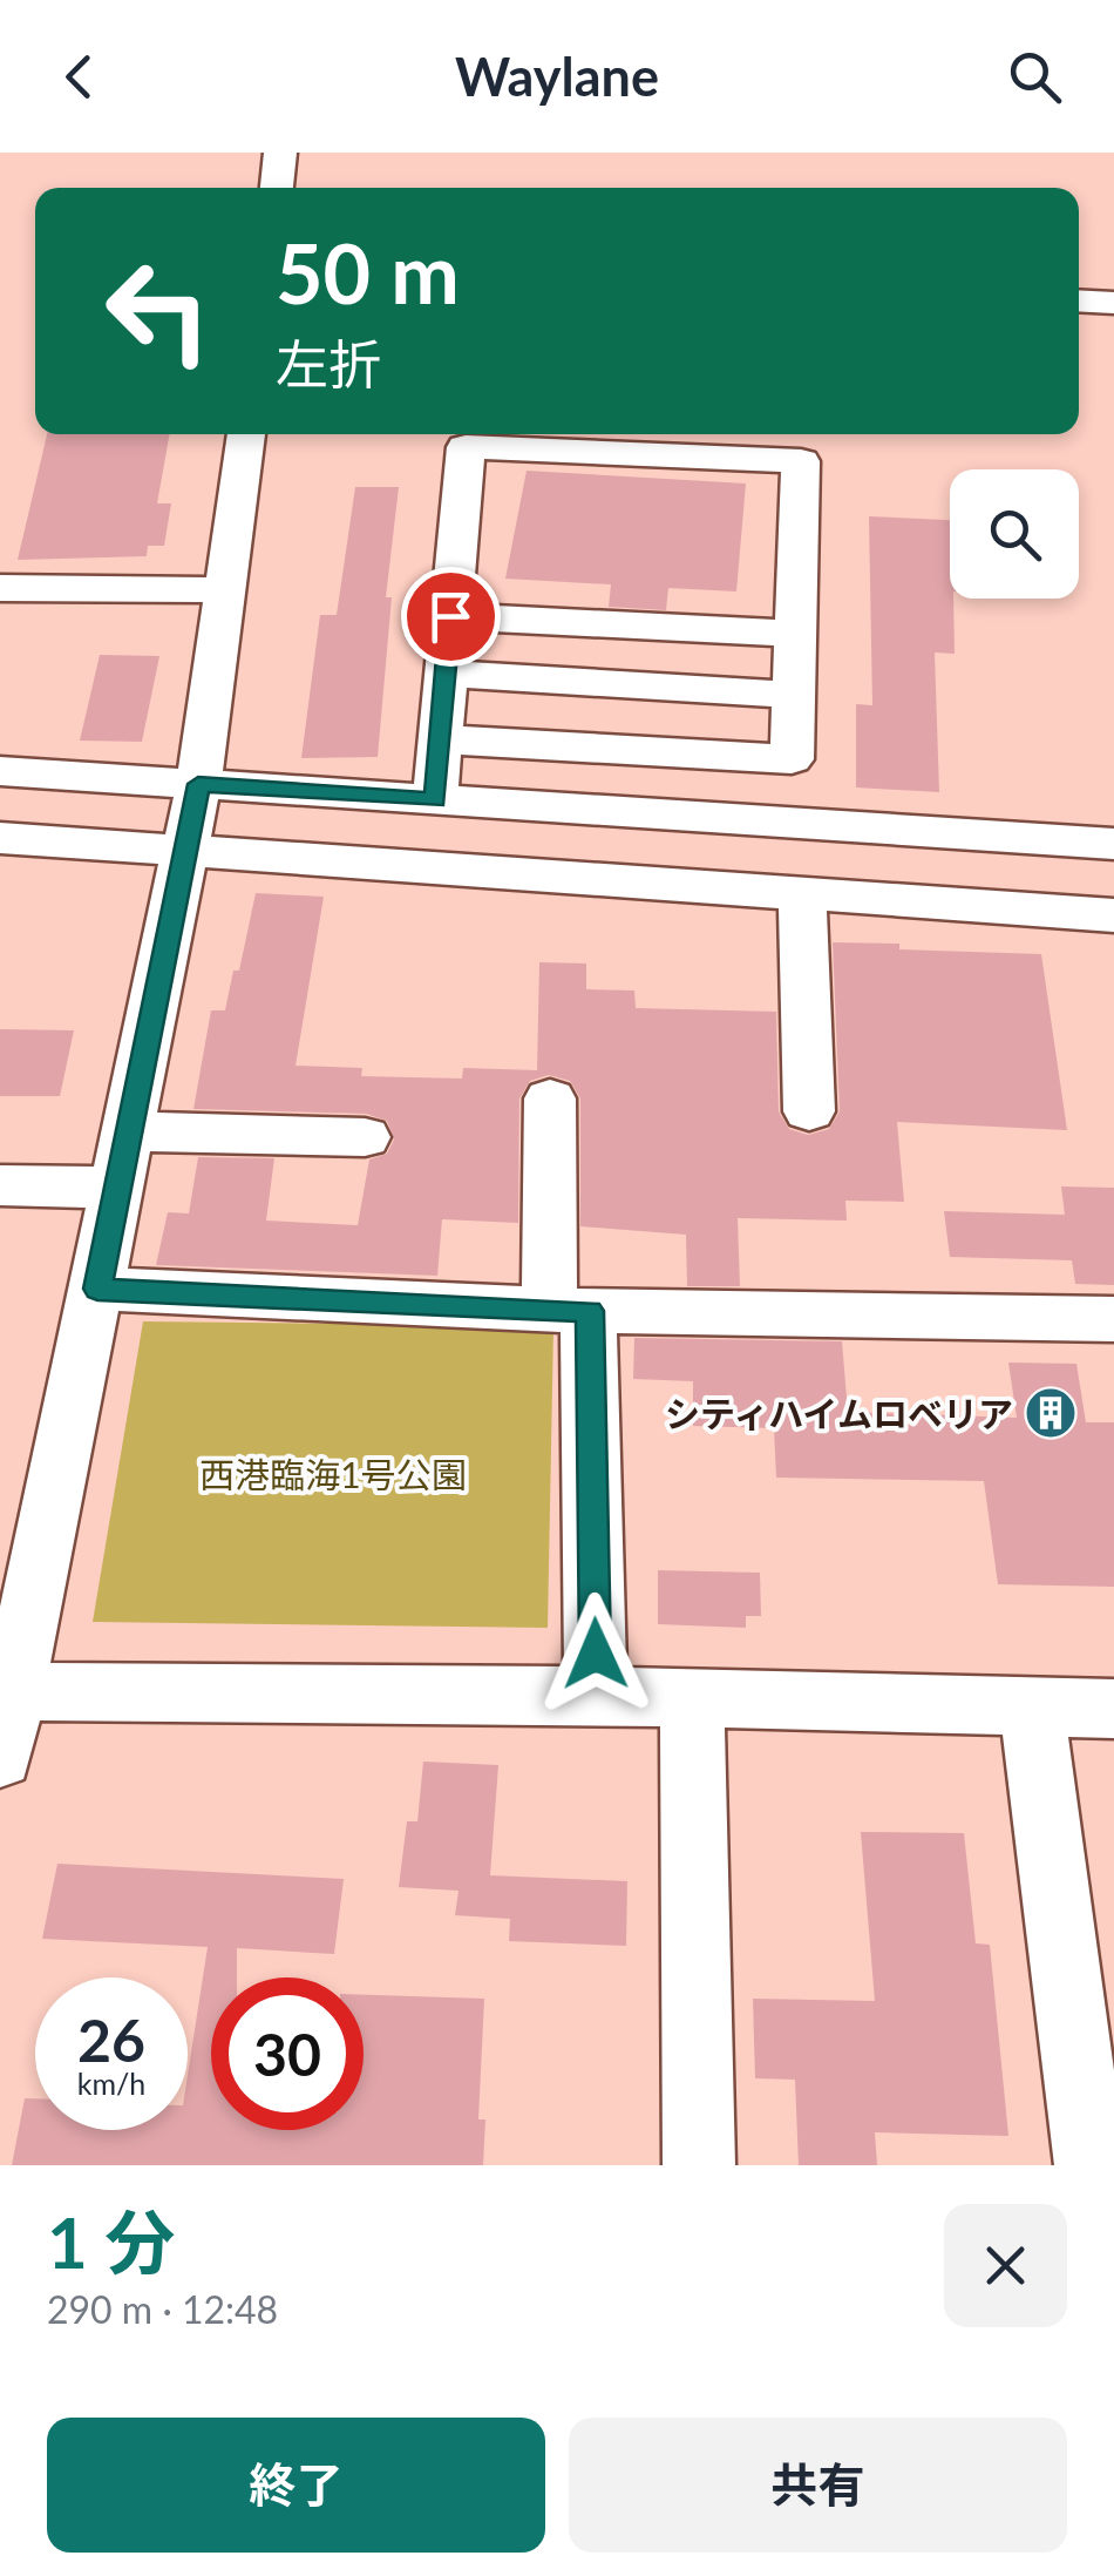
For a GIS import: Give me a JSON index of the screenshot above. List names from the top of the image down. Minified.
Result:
{"parks":["西港臨海1号公園"],"places":{"building":["シティハイムロベリア"]},"page":{"header":"Waylane","turn":["50 m","左折"],"speed":"26 km/h","limit":"30","heading":["1 分","290 m · 12:48"],"buttons":["終了","共有"]}}
